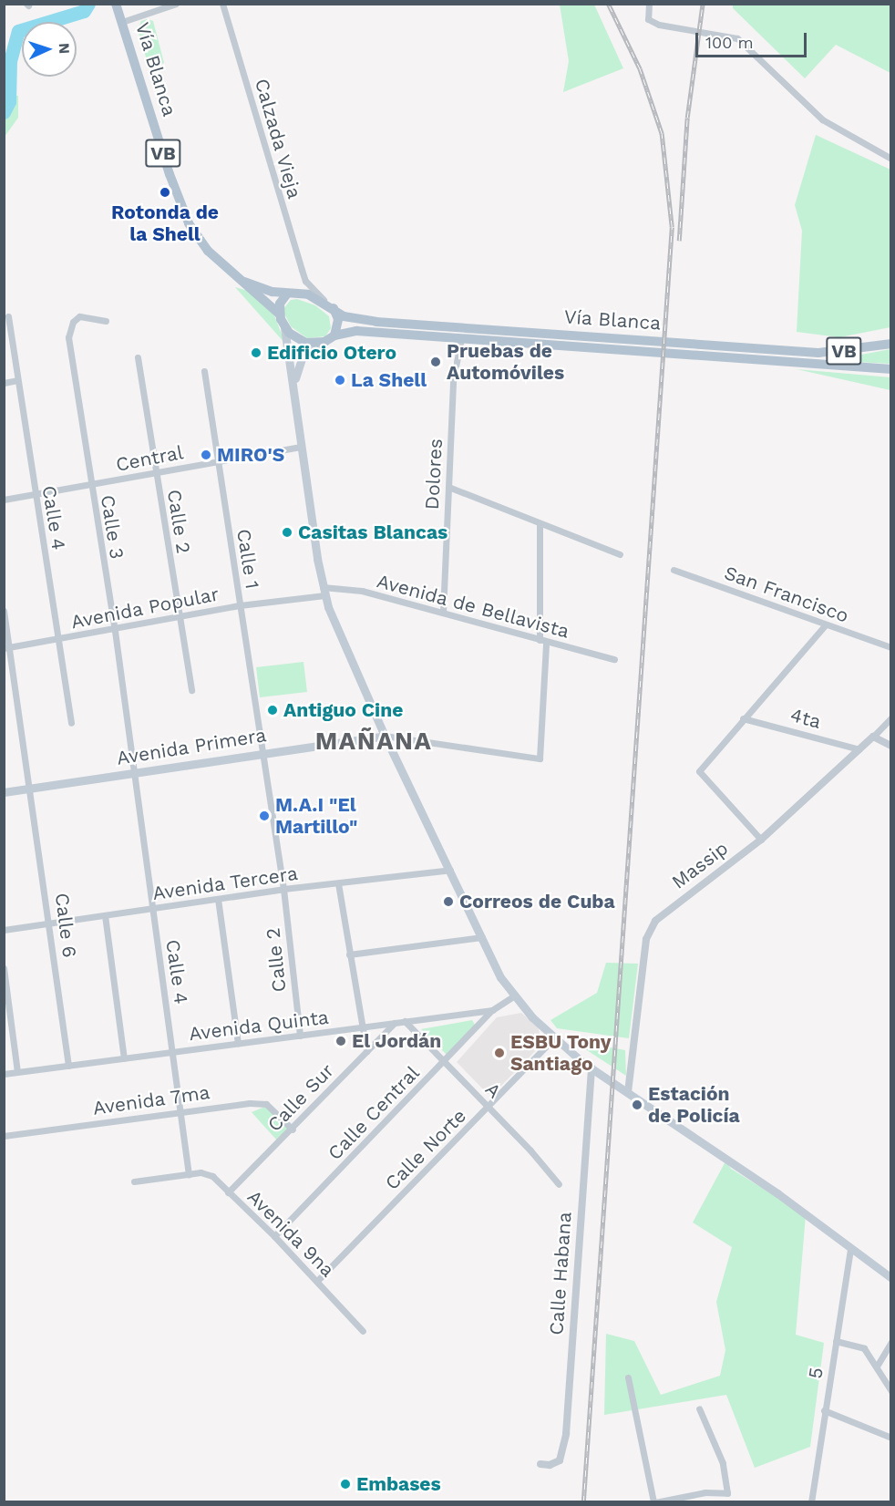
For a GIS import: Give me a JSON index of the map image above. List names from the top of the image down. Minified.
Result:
{"streets":{"main road":["Vía Blanca","VB","Avenida Primera"],"street":["Calzada Vieja","Central","Dolores","Calle 4","Calle 2","Calle 3","Calle 1","San Francisco","Avenida de Bellavista","Avenida Popular","4ta","Massip","Avenida Tercera","Calle 6","Avenida Quinta","A","Calle Sur","Avenida 7ma","Calle Central","Calle Norte","Avenida 9na","Calle Habana","5"]},"crossings":[["Vía Blanca","Calzada Vieja"],["Vía Blanca","VB"],["Vía Blanca","Dolores"],["Calzada Vieja","VB"],["Central","Calle 4"],["Central","Calle 2"],["Central","Calle 3"],["Central","Calle 1"],["Dolores","Avenida de Bellavista"],["Calle 4","Calle 3"],["Calle 4","Avenida Popular"],["Calle 4","Avenida Primera"],["Calle 4","Avenida Tercera"],["Calle 4","Avenida Quinta"],["Calle 4","Avenida 7ma"],["Calle 4","Avenida 9na"],["Calle 2","Calle 1"],["Calle 2","Avenida Popular"],["Calle 2","Avenida Primera"],["Calle 2","Avenida Tercera"],["Calle 2","Avenida Quinta"],["Calle 3","Avenida Popular"],["Calle 3","Avenida Primera"],["Calle 1","Avenida Popular"],["Calle 1","Avenida Primera"],["Avenida de Bellavista","Avenida Popular"],["Avenida Popular","Calle 6"],["4ta","Massip"],["Avenida Primera","Calle 6"],["Avenida Tercera","Calle 6"],["Calle 6","Avenida Quinta"],["Avenida Quinta","A"],["Avenida Quinta","Calle Sur"],["Avenida Quinta","Calle Central"],["A","Calle Central"],["A","Calle Norte"],["Calle Sur","Avenida 7ma"],["Calle Sur","Avenida 9na"],["Calle Central","Avenida 9na"],["Calle Norte","Avenida 9na"]],"districts":["MAÑANA"],"places":["Rotonda de la Shell","Edificio Otero","Pruebas de Automóviles","La Shell","MIRO'S","Casitas Blancas","Antiguo Cine","M.A.I \"El Martillo\"","Correos de Cuba","El Jordán","ESBU Tony Santiago","Estación de Policía","Embases"],"scale_bar":"100 m","north":"right"}
